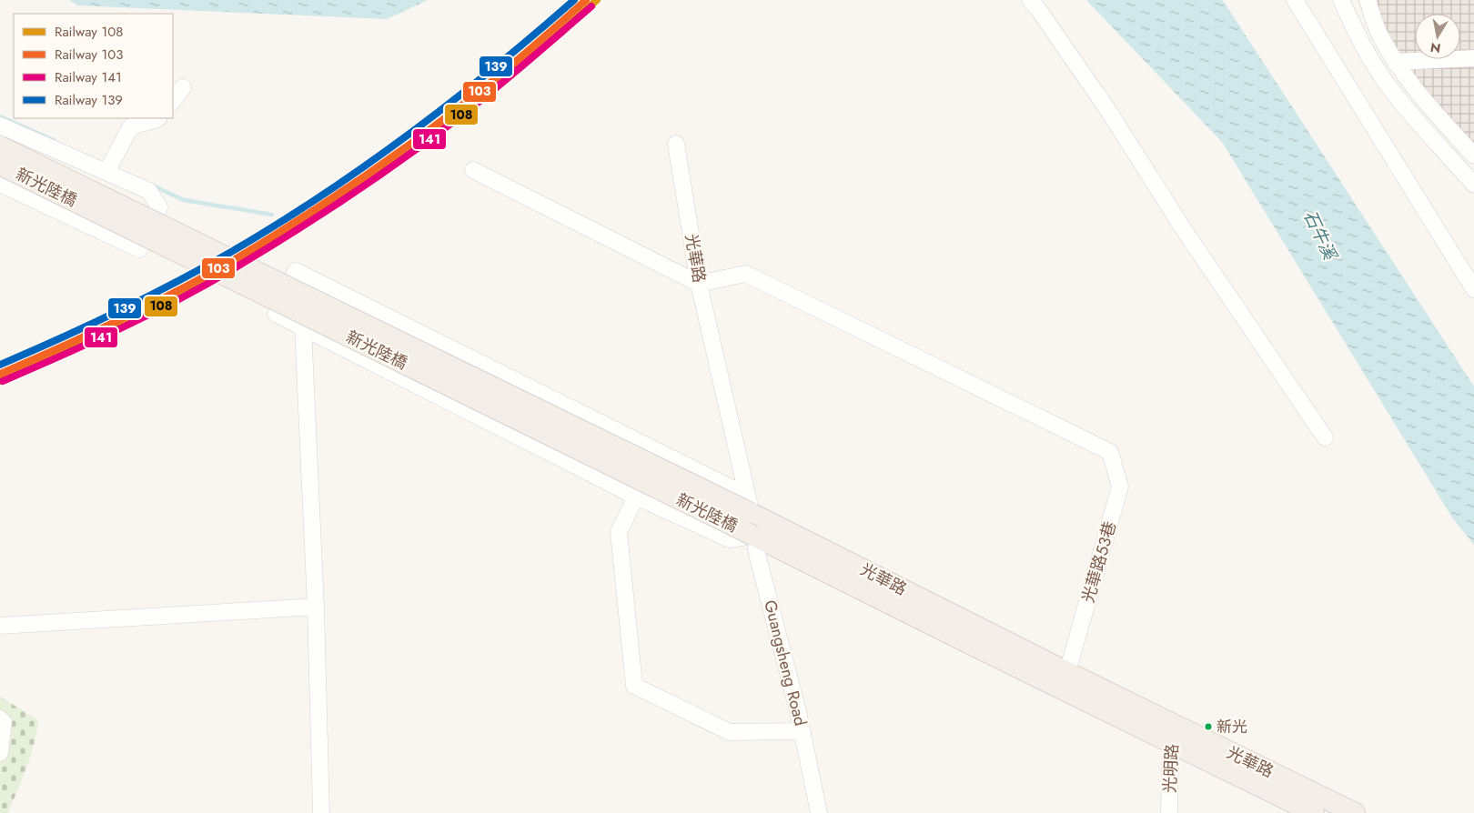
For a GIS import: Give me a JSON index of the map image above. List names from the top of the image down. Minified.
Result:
{"streets":{"main road":["新光陸橋","光華路"],"street":["光華路53巷","Guangsheng Road","光明路"]},"crossings":[["新光陸橋","光華路"],["新光陸橋","Guangsheng Road"],["光華路","光華路53巷"],["光華路","Guangsheng Road"],["光華路","光明路"]],"water":["石牛溪"],"places":["新光"],"lines":["rail line 108","rail line 103","rail line 139","rail line 141"],"legend":["Railway 108","Railway 103","Railway 141","Railway 139"],"north":"bottom"}
